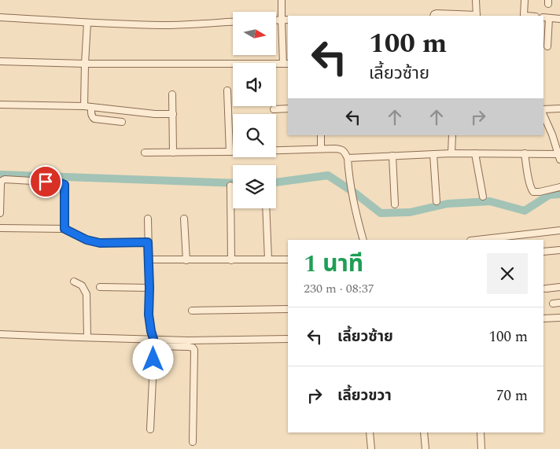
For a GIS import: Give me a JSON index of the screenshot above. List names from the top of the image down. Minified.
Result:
{"north":"right","page":{"turn":["100 m","เลี้ยวซ้าย"],"heading":["1 นาที","230 m · 08:37"],"list":[{"name":"เลี้ยวซ้าย","value":"100 m"},{"name":"เลี้ยวขวา","value":"70 m"}]}}
